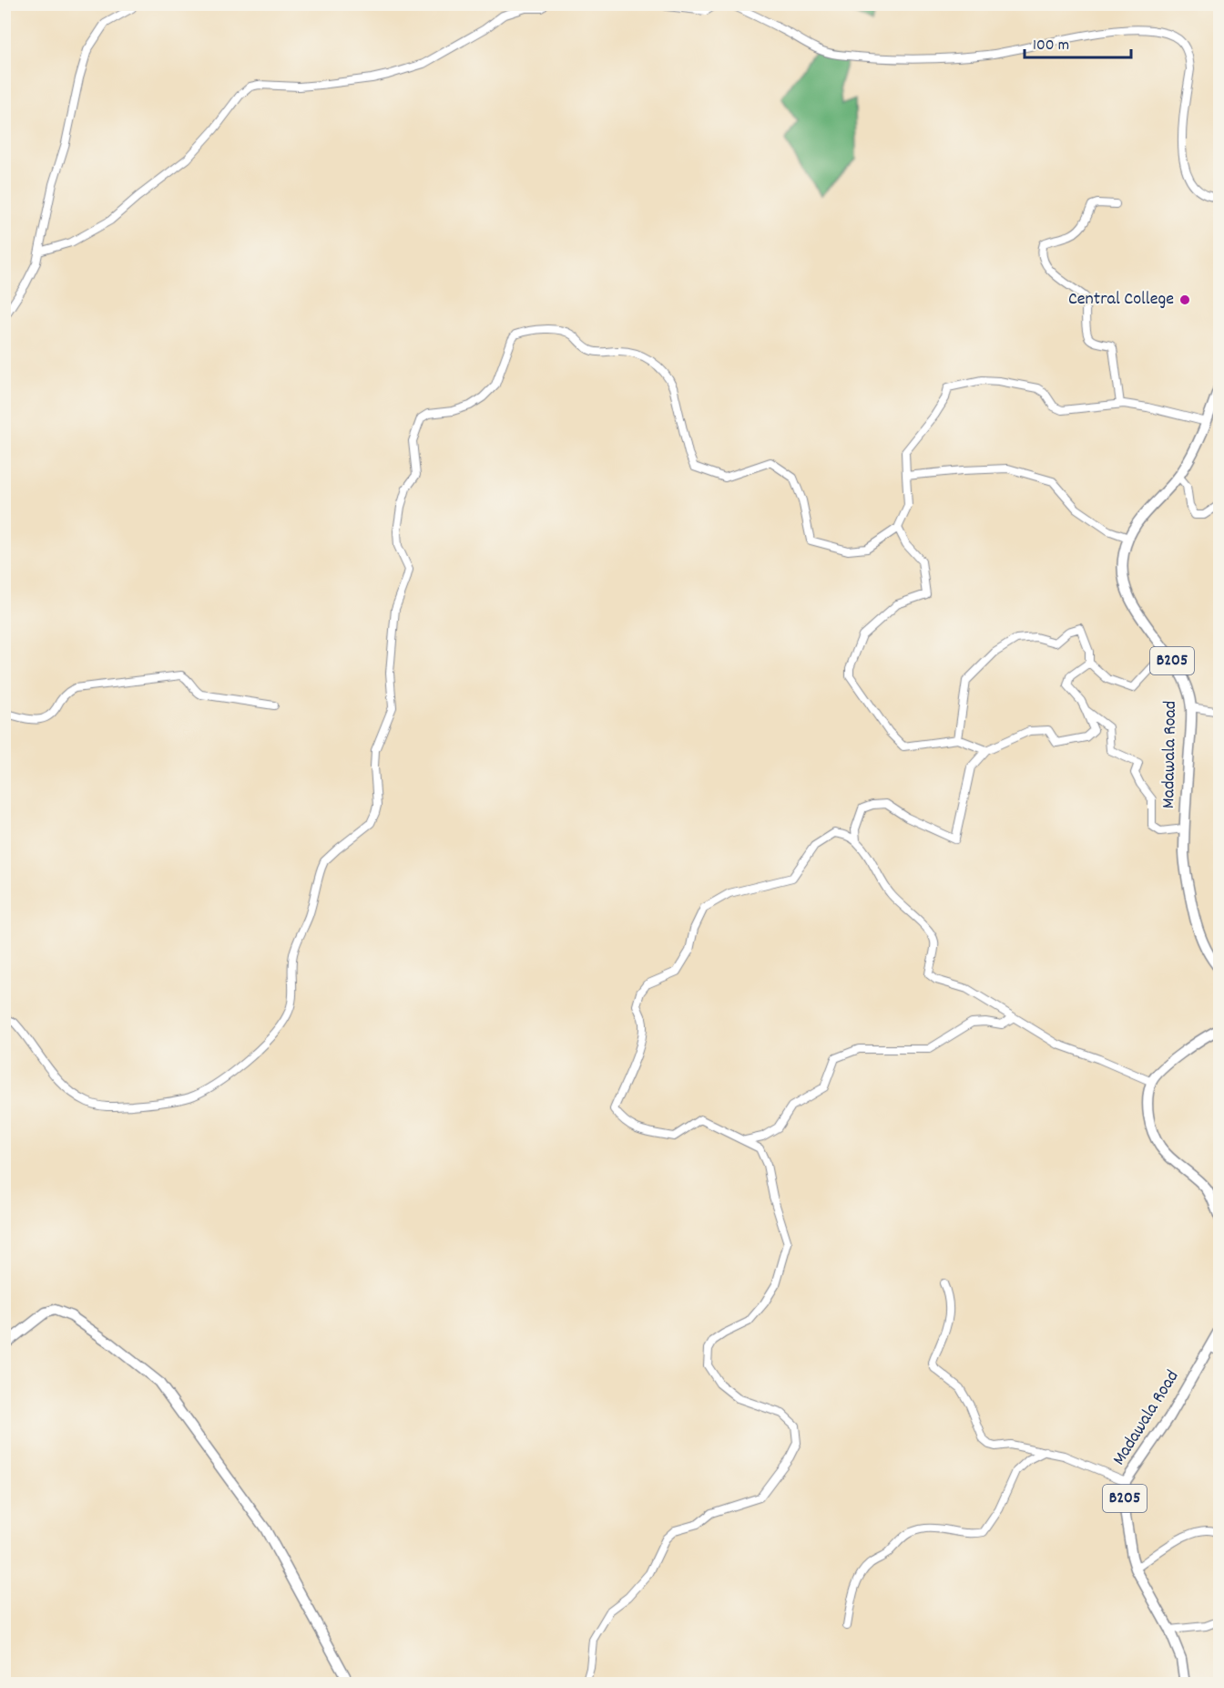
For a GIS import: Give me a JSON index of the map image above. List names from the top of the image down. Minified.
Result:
{"streets":{"main road":["B205","Madawala Road"]},"places":["Central College"],"scale_bar":"100 m"}
